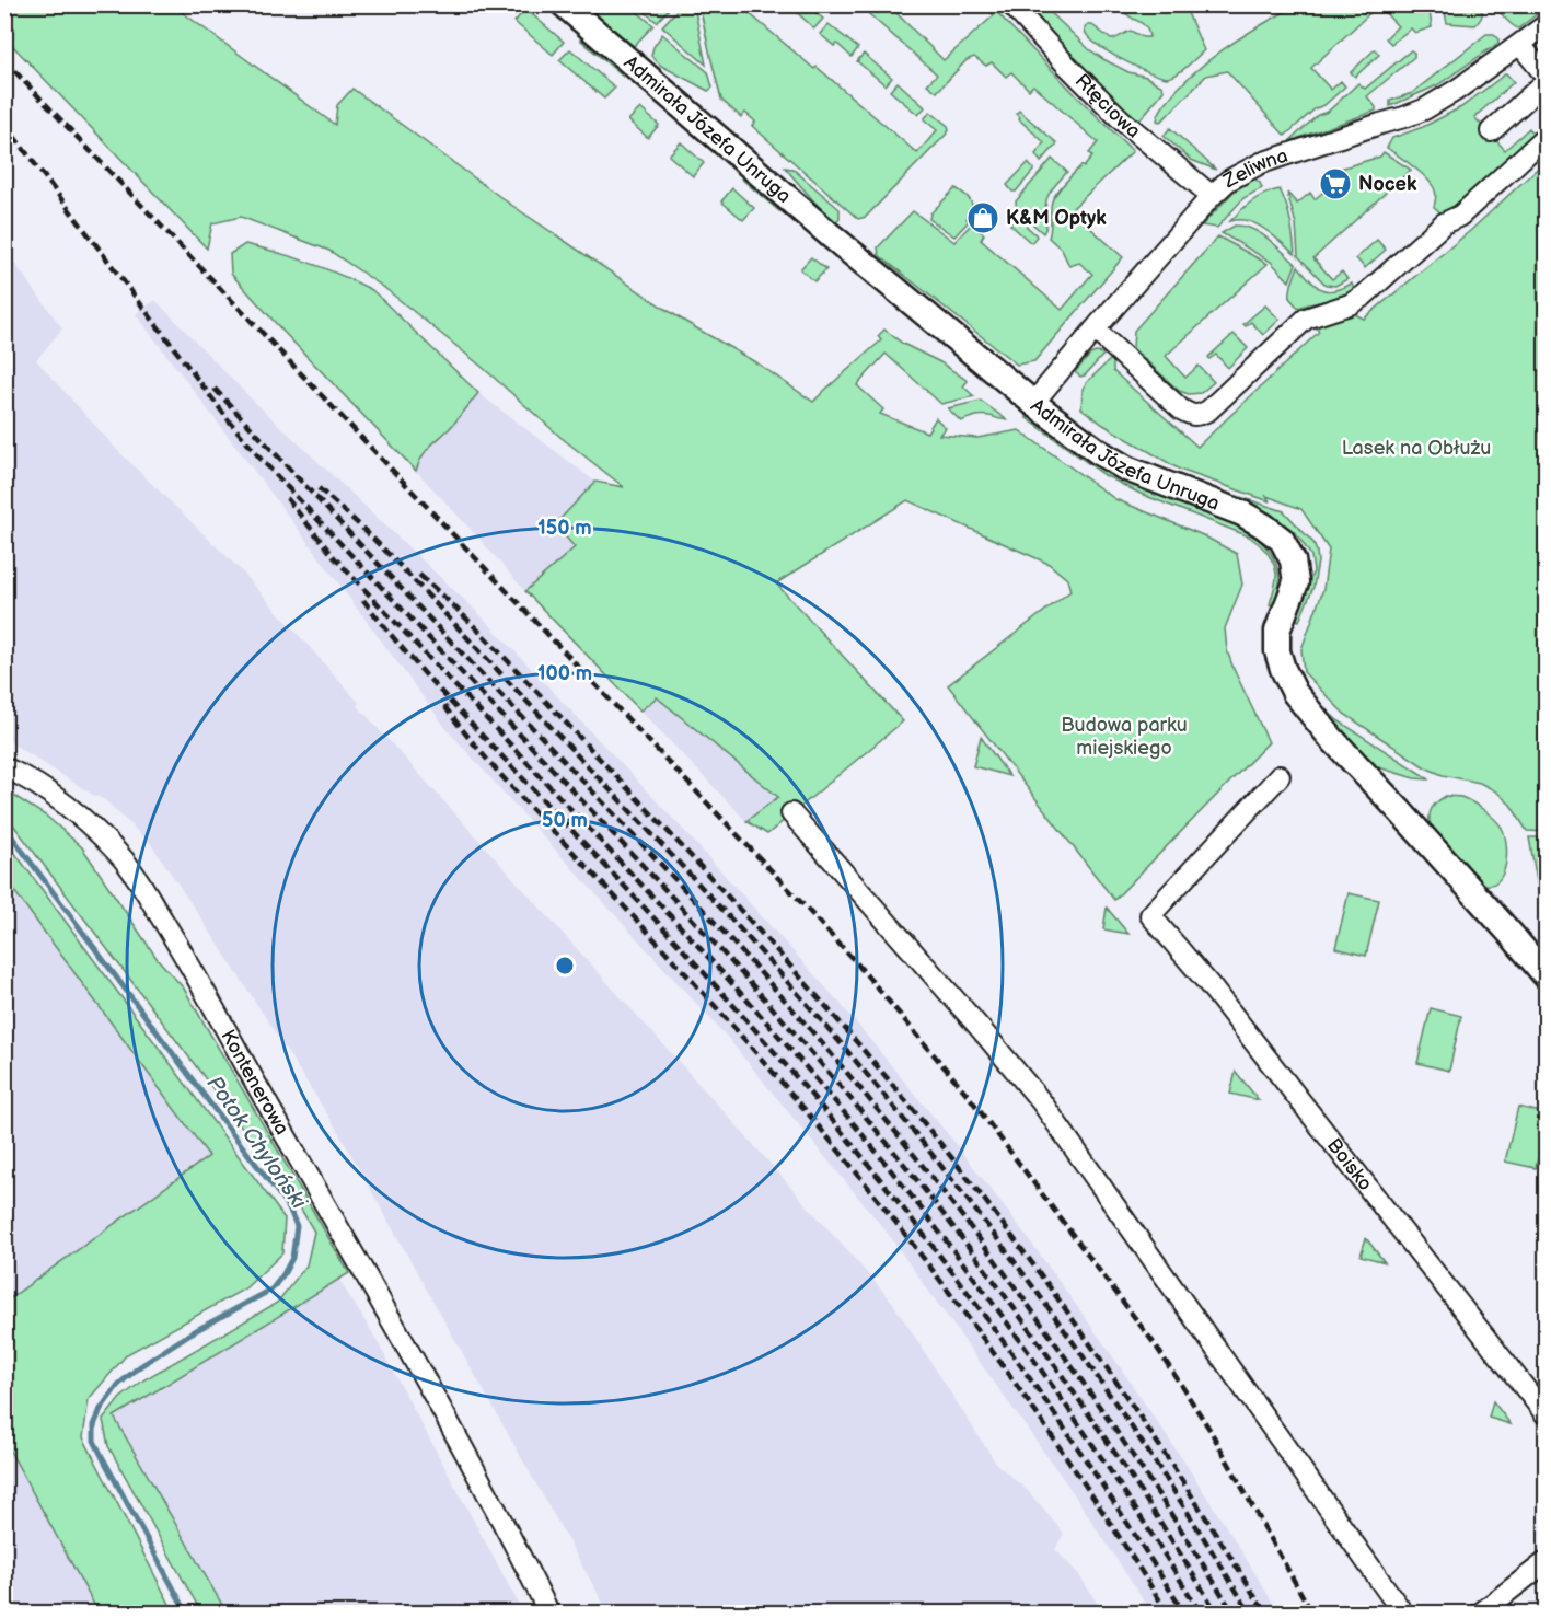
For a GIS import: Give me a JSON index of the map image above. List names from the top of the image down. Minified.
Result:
{"streets":{"street":["Rtęciowa","Admirała Józefa Unruga","Żeliwna","Kontenerowa","Boisko"]},"crossings":[["Rtęciowa","Żeliwna"],["Admirała Józefa Unruga","Żeliwna"]],"water":["Potok Chyloński"],"parks":["Lasek na Obłużu","Budowa parku miejskiego"],"places":{"supermarket":["Nocek"],"shop":["K&M Optyk"]},"rings":["150 m","100 m","50 m"]}
